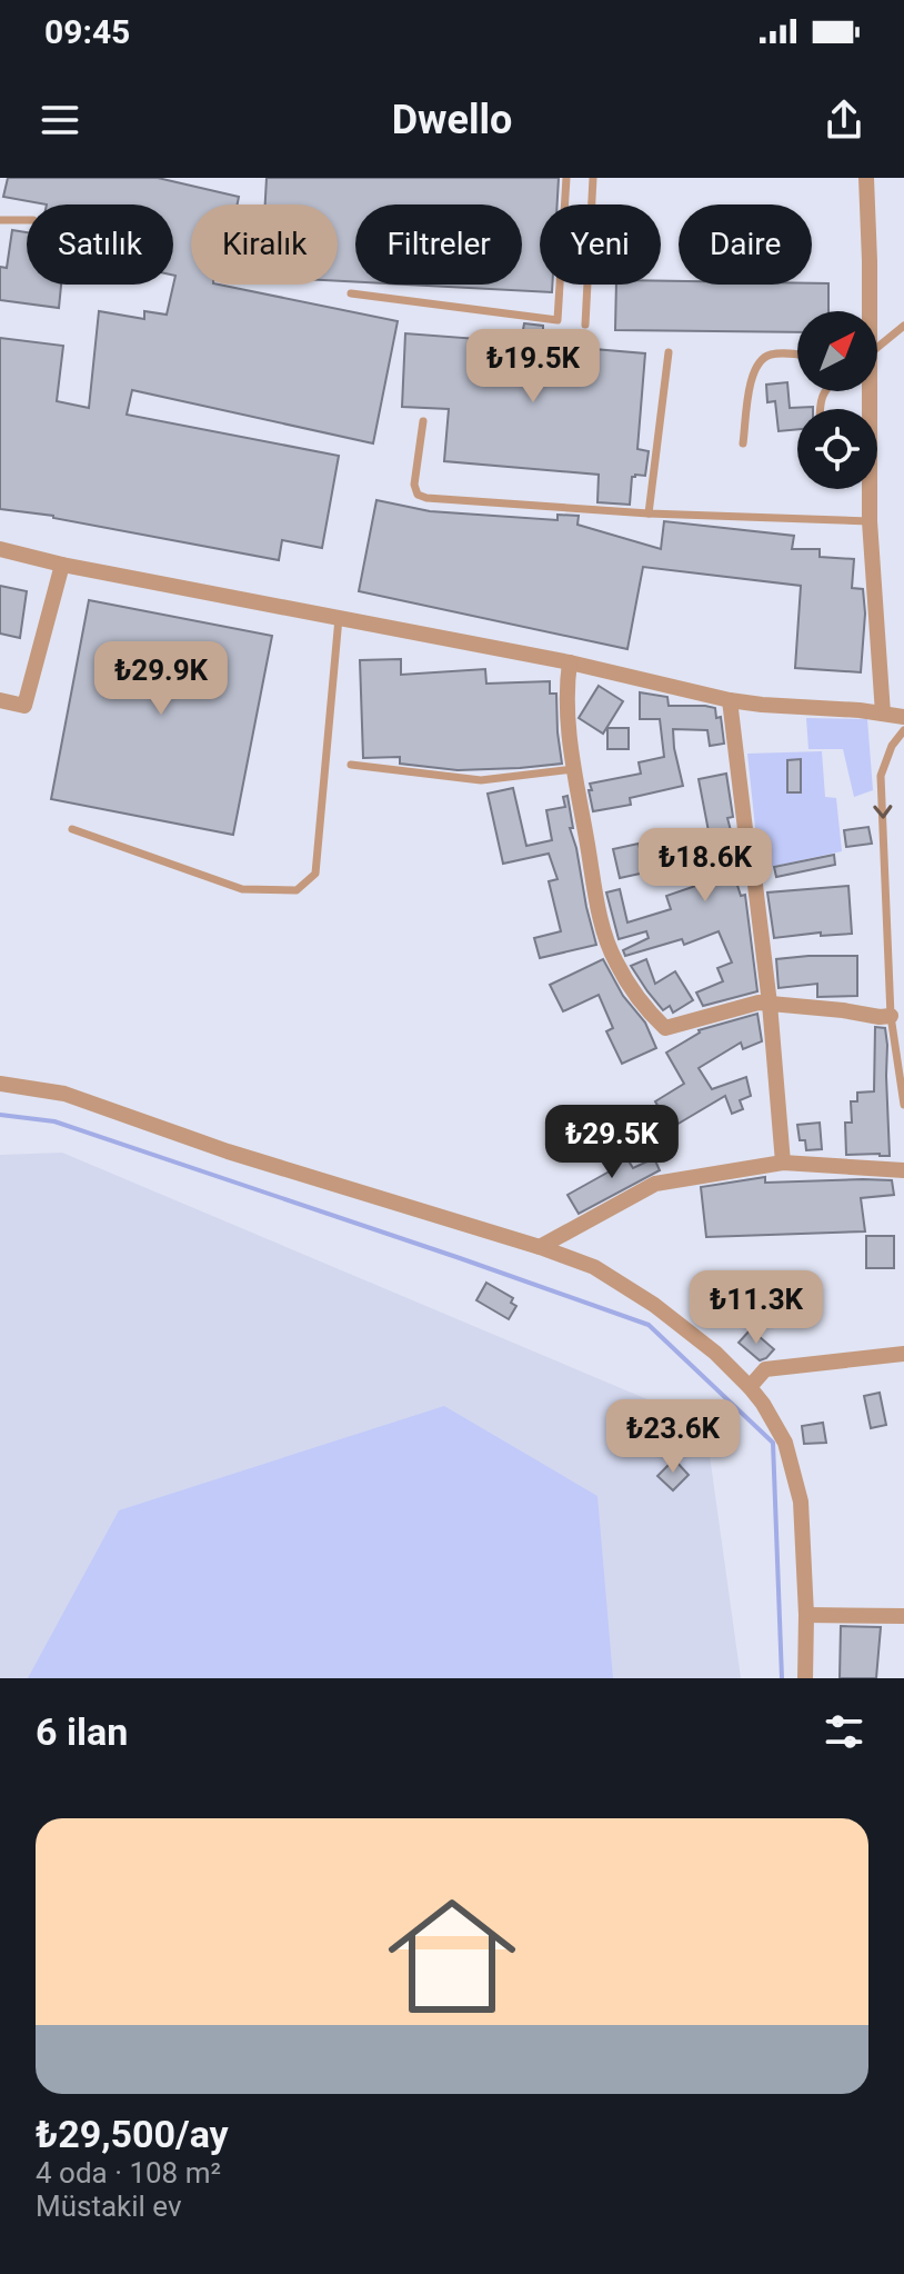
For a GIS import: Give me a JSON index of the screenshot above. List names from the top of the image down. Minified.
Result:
{"north":"top right","page":{"status":"09:45","header":"Dwello","chip":["Satılık","Kiralık","Filtreler","Yeni","Daire"],"price":["₺19.5K","₺29.9K","₺18.6K","₺29.5K","₺11.3K","₺23.6K"],"heading":"6 ilan","list":[{"name":"₺29,500/ay","note":"4 oda · 108 m² · Müstakil ev"}]}}
